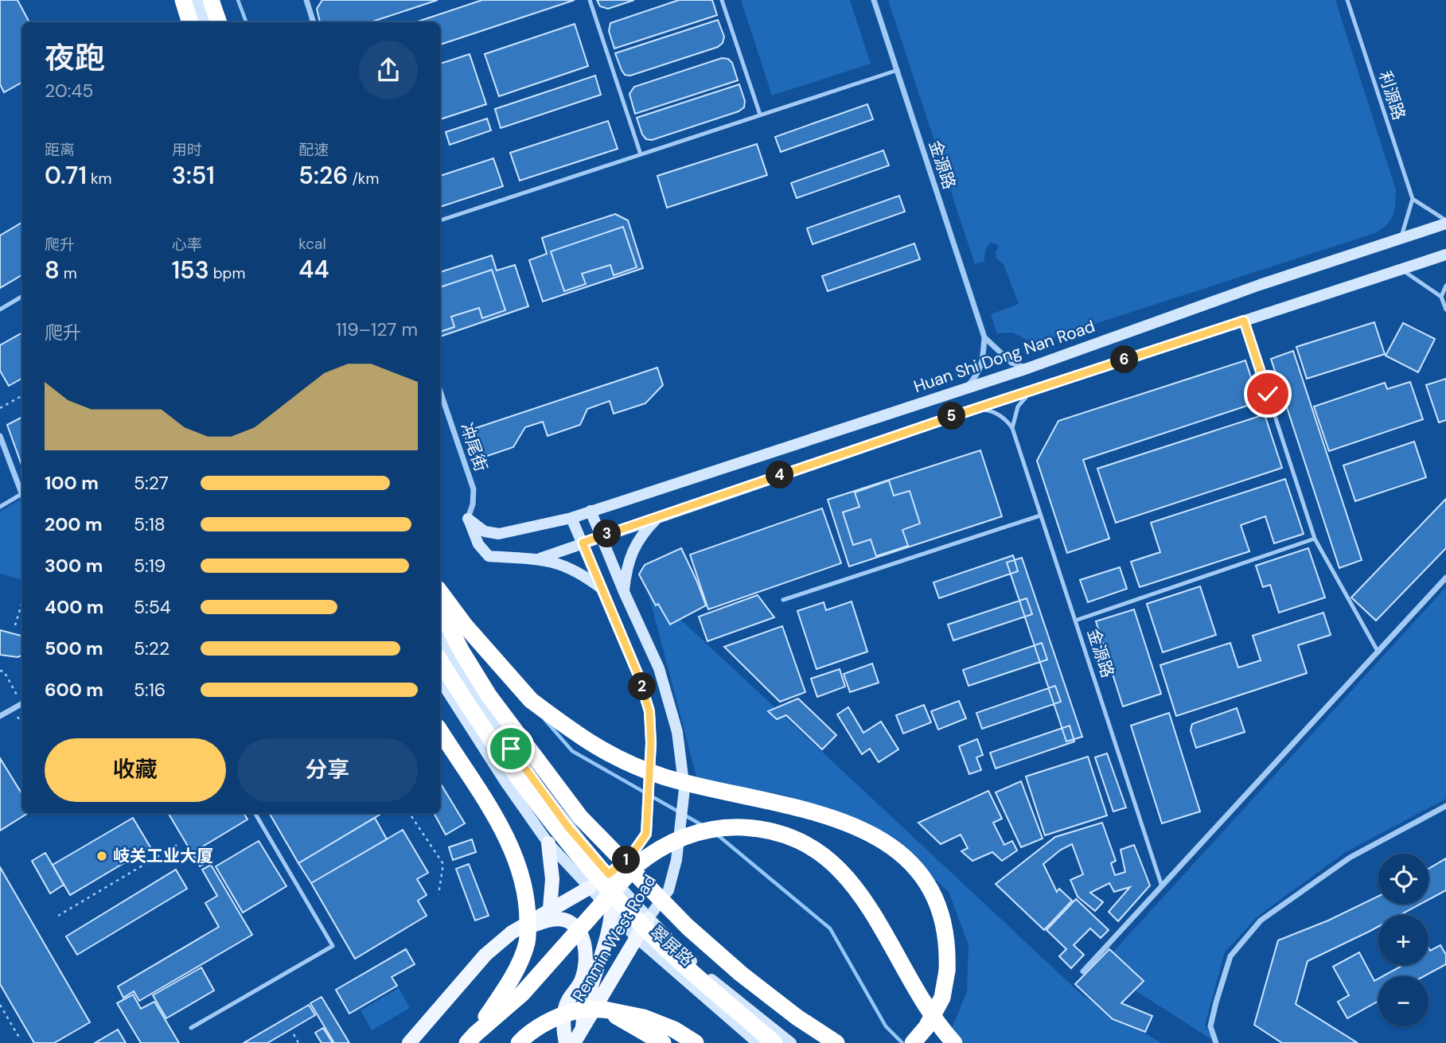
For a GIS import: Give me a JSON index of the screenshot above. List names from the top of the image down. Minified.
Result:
{"streets":{"main road":["Huan Shi Dong Nan Road","Renmin West Road","翠屏路"],"street":["金源路","冲尾街"],"lane":["利源路"]},"crossings":[["Huan Shi Dong Nan Road","冲尾街"],["Huan Shi Dong Nan Road","Renmin West Road"],["Renmin West Road","翠屏路"]],"places":["岐关工业大厦"],"page":{"heading":["夜跑","20:45"],"stats":[["距离","0.71 km"],["用时","3:51"],["配速","5:26 /km"],["爬升","8 m"],["心率","153 bpm"],["kcal","44"]],"chart":["爬升","119–127 m"],"pins":["6","5","4","3","2","1"],"list":[{"name":"100 m","note":"5:27"},{"name":"200 m","note":"5:18"},{"name":"300 m","note":"5:19"},{"name":"400 m","note":"5:54"},{"name":"500 m","note":"5:22"},{"name":"600 m","note":"5:16"}],"buttons":["收藏","分享"],"map_buttons":["+","−"]}}
